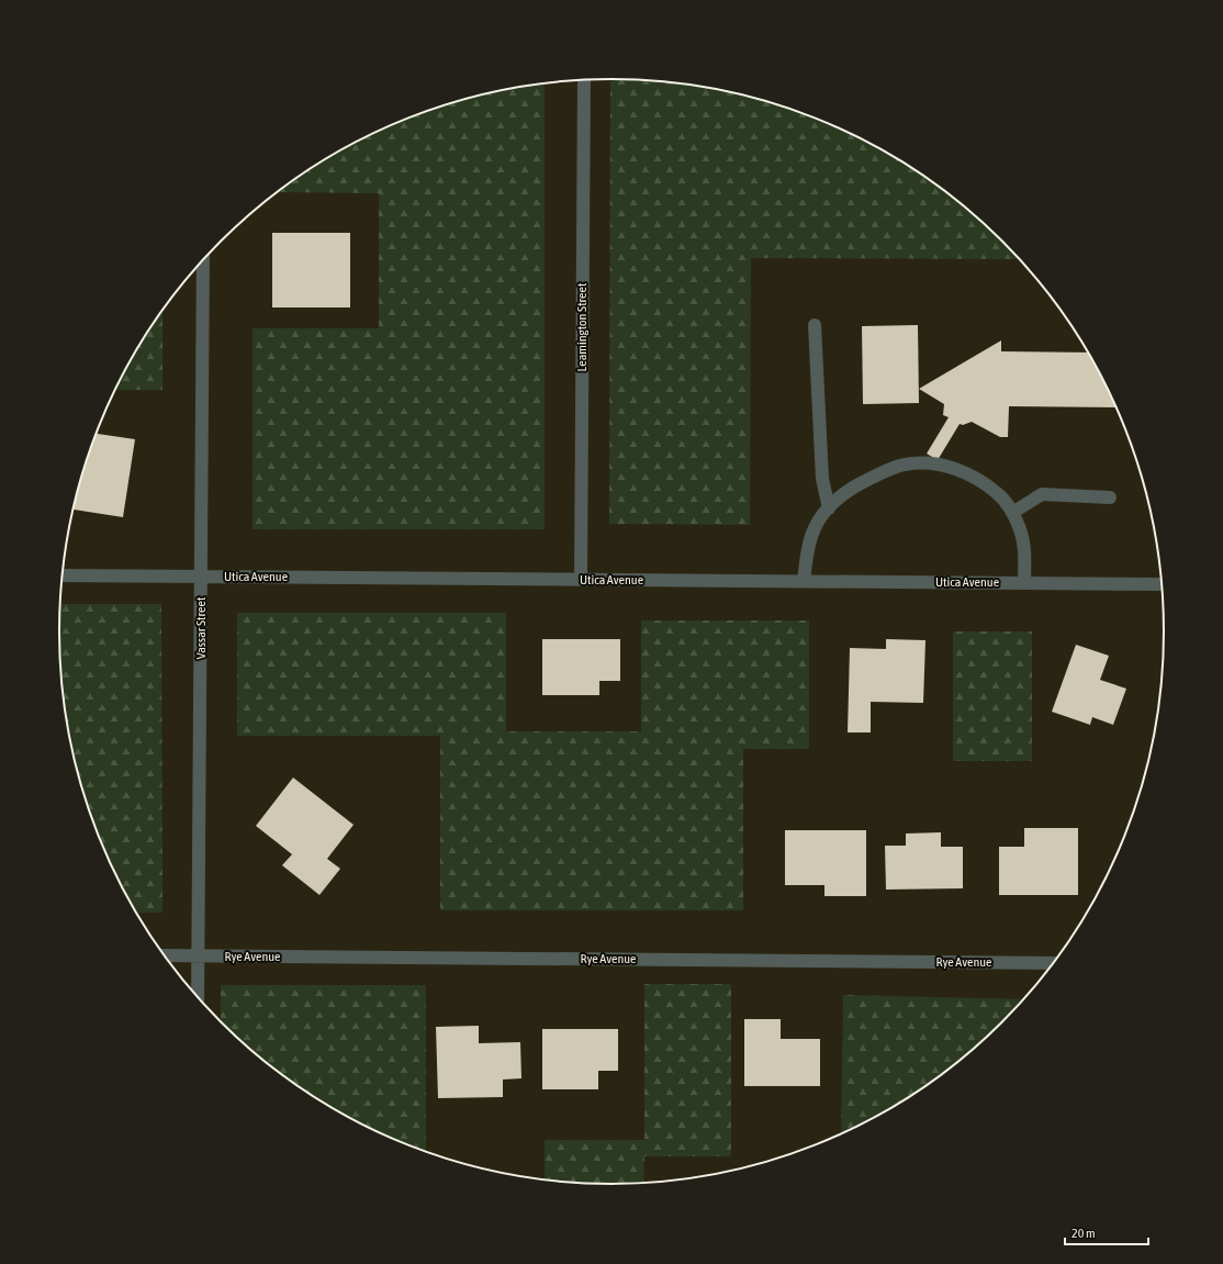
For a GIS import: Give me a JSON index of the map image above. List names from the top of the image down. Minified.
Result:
{"streets":{"street":["Leamington Street","Utica Avenue","Vassar Street","Rye Avenue"]},"crossings":[["Leamington Street","Utica Avenue"],["Utica Avenue","Vassar Street"],["Vassar Street","Rye Avenue"]],"scale_bar":"20 m"}
